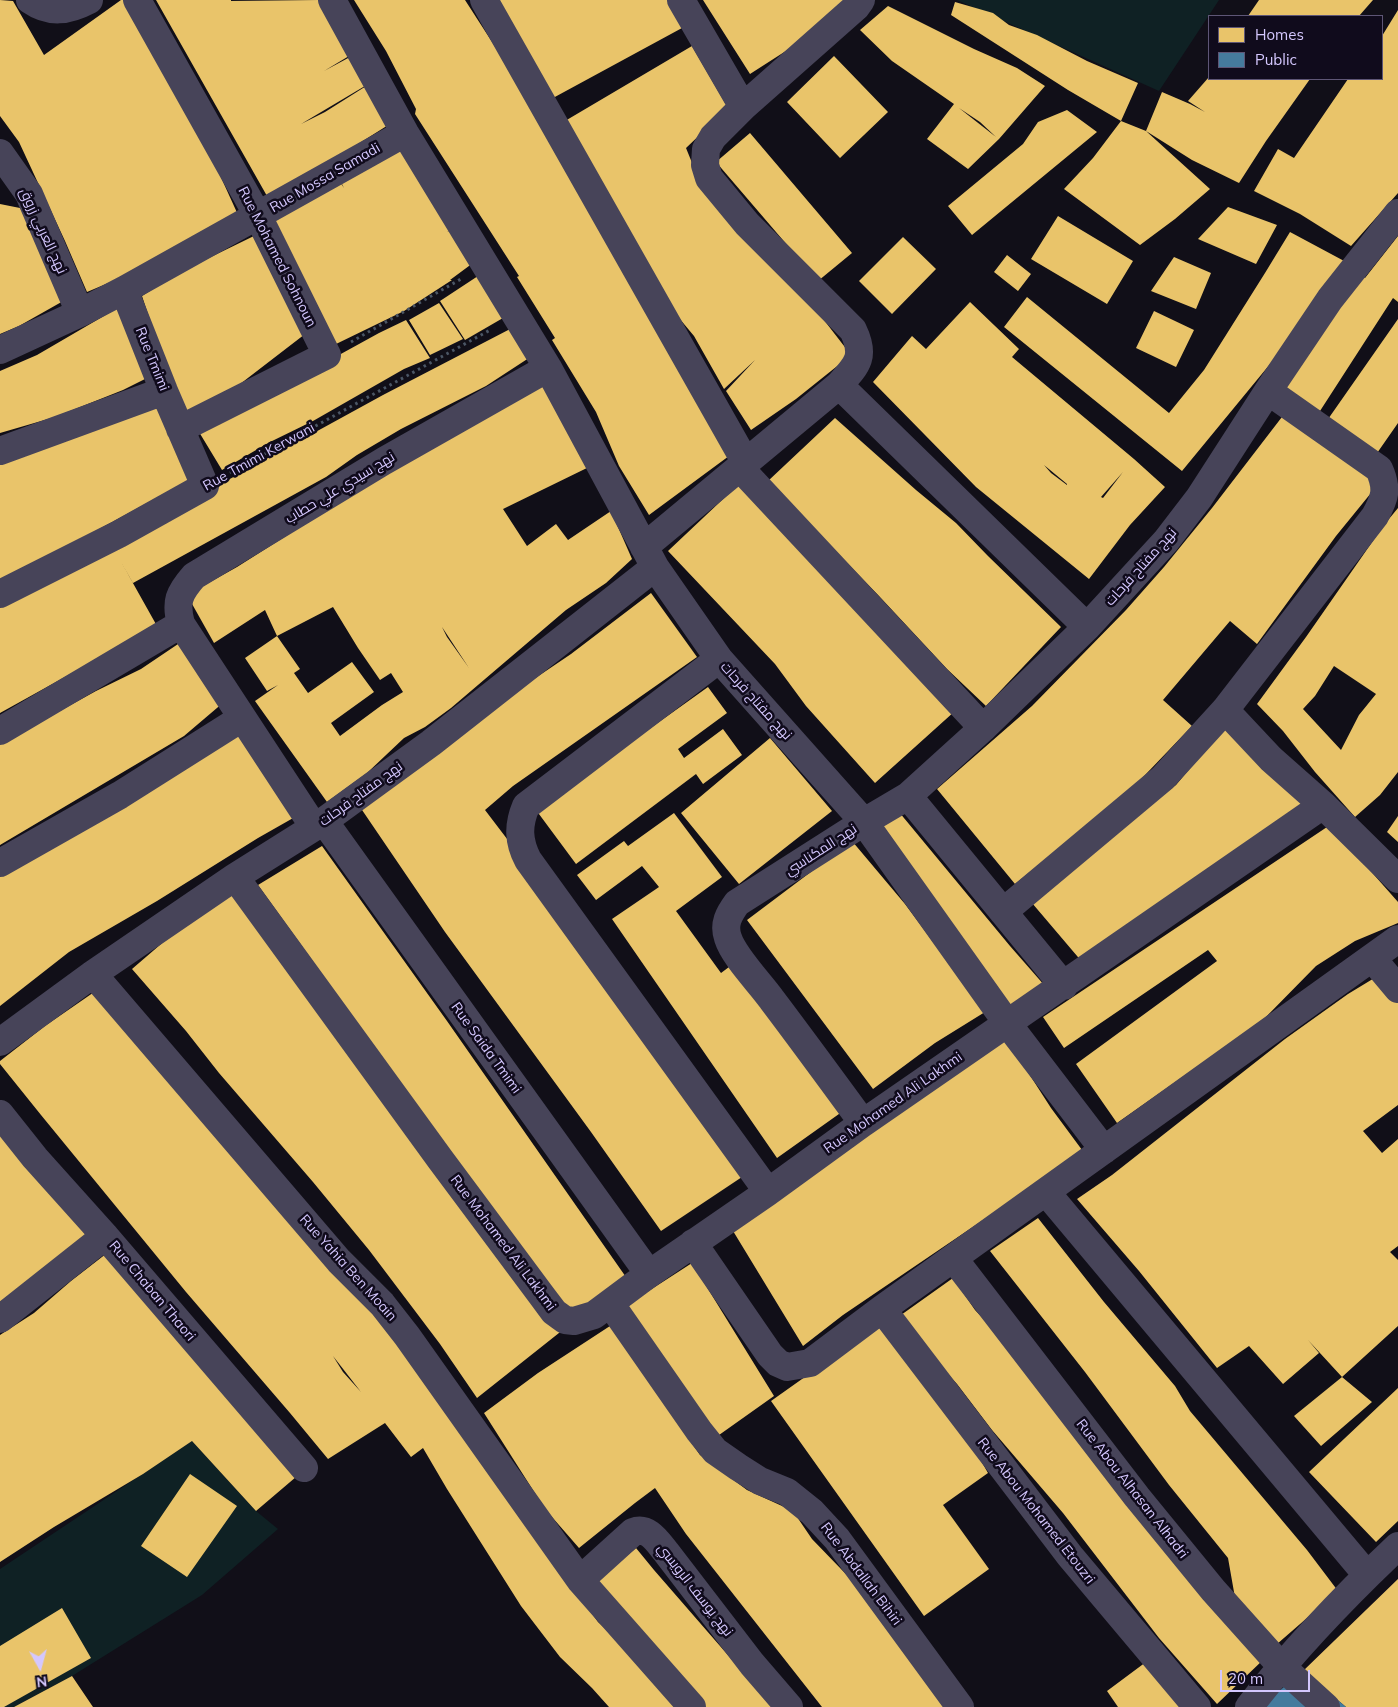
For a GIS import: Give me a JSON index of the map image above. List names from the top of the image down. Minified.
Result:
{"streets":{"street":["Rue Mossa Samadi","نهج العربي زروق","Rue Mohamed Sohnoun","Rue Tmimi","Rue Tmimi Kerwani","نهج سيدي علي حطاب","نهج مفتاح فرحات","نهج المكناسي","Rue Saida Tmimi","Rue Mohamed Ali Lakhmi","Rue Yahia Ben Moain","Rue Chaban Thaori","Rue Abou Alhasan Alhadri","Rue Abou Mohamed Etouzri","Rue Abdallah Bihiri","نهج يوسف الرويسي"]},"crossings":[["Rue Mossa Samadi","نهج العربي زروق"],["Rue Mossa Samadi","Rue Mohamed Sohnoun"],["Rue Mossa Samadi","Rue Tmimi"],["Rue Tmimi","Rue Tmimi Kerwani"],["نهج مفتاح فرحات","نهج المكناسي"],["نهج مفتاح فرحات","Rue Saida Tmimi"],["نهج مفتاح فرحات","Rue Mohamed Ali Lakhmi"],["نهج مفتاح فرحات","Rue Yahia Ben Moain"],["نهج المكناسي","Rue Mohamed Ali Lakhmi"],["Rue Saida Tmimi","Rue Mohamed Ali Lakhmi"],["Rue Mohamed Ali Lakhmi","Rue Abdallah Bihiri"],["Rue Yahia Ben Moain","نهج يوسف الرويسي"]],"legend":["Homes","Public"],"scale_bar":"20 m","north":"bottom"}
